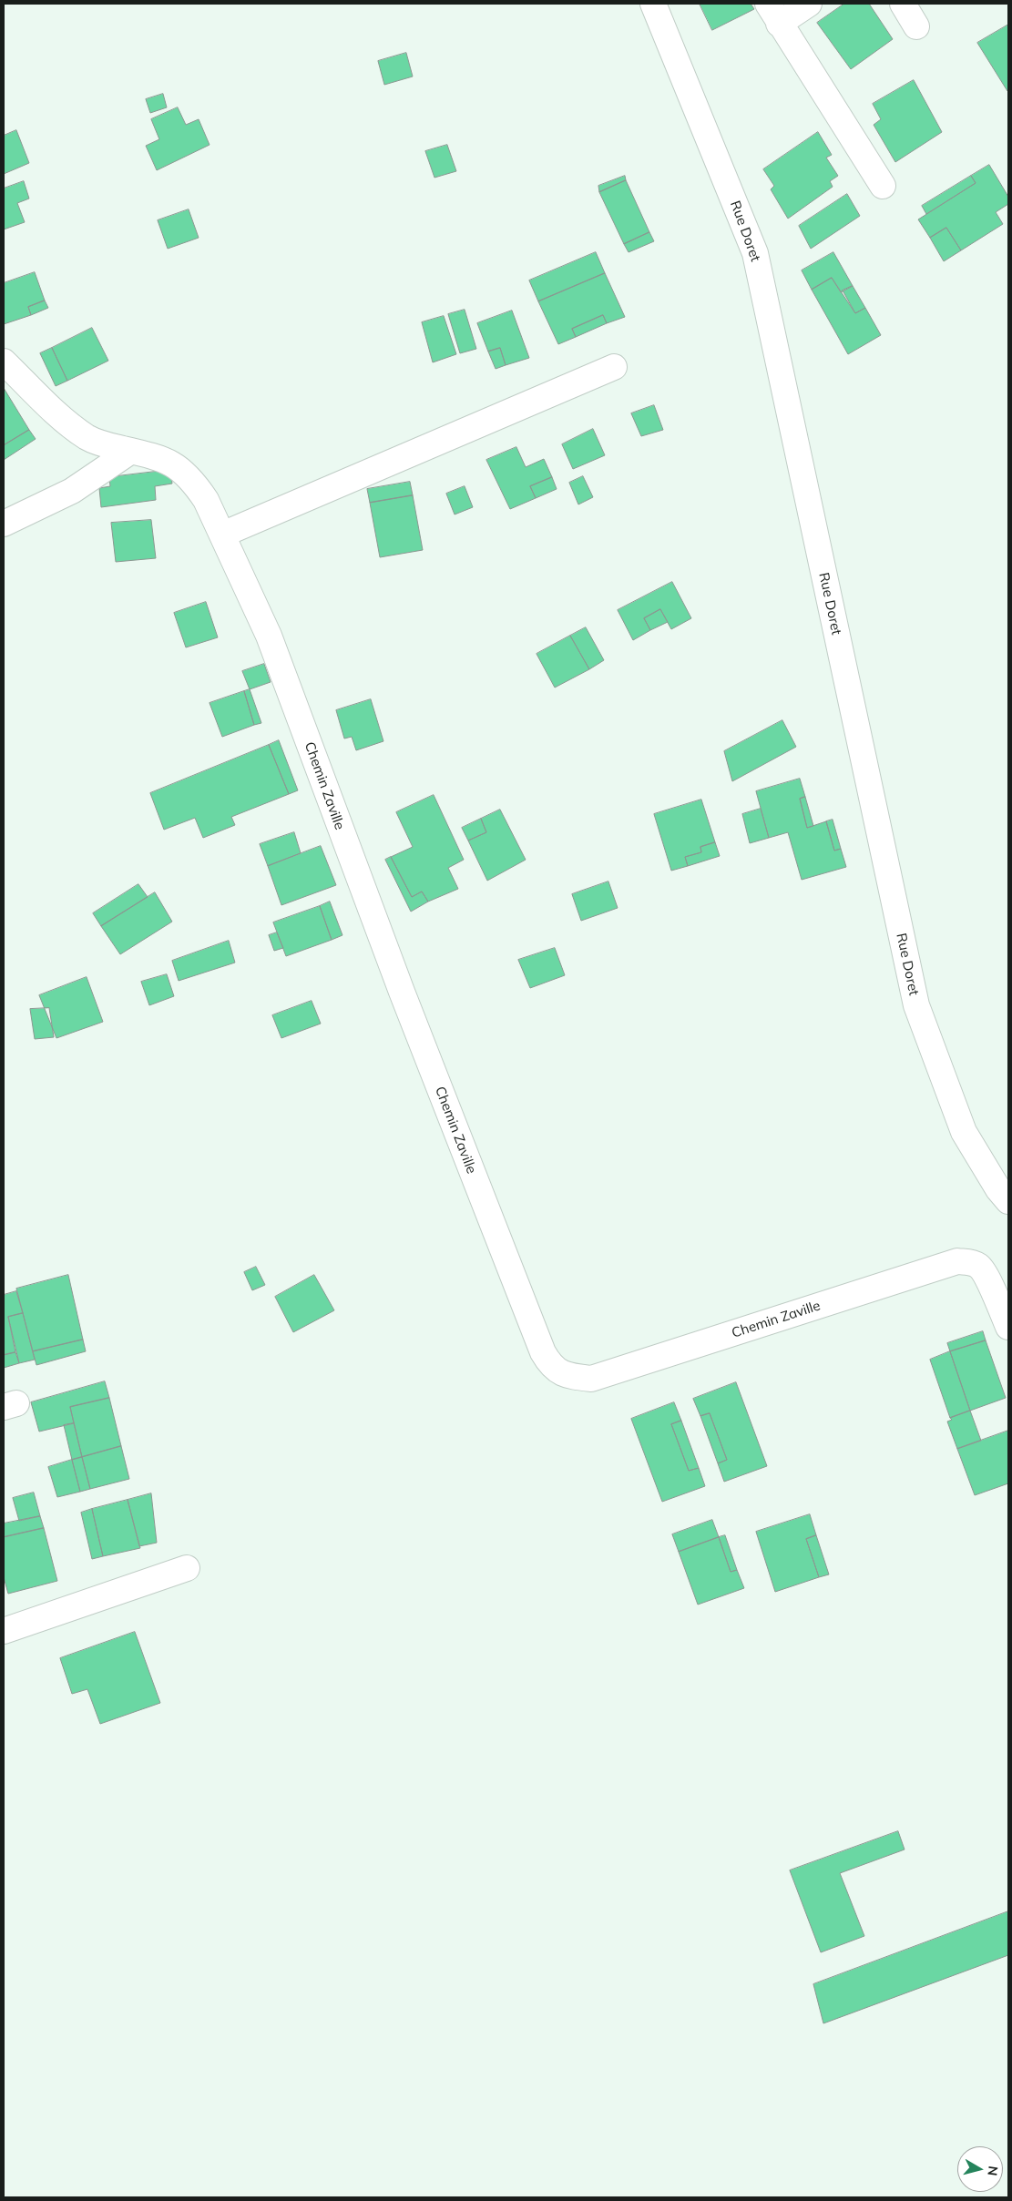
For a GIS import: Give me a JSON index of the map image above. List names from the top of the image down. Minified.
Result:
{"streets":{"street":["Rue Doret","Chemin Zaville"]},"north":"right"}
